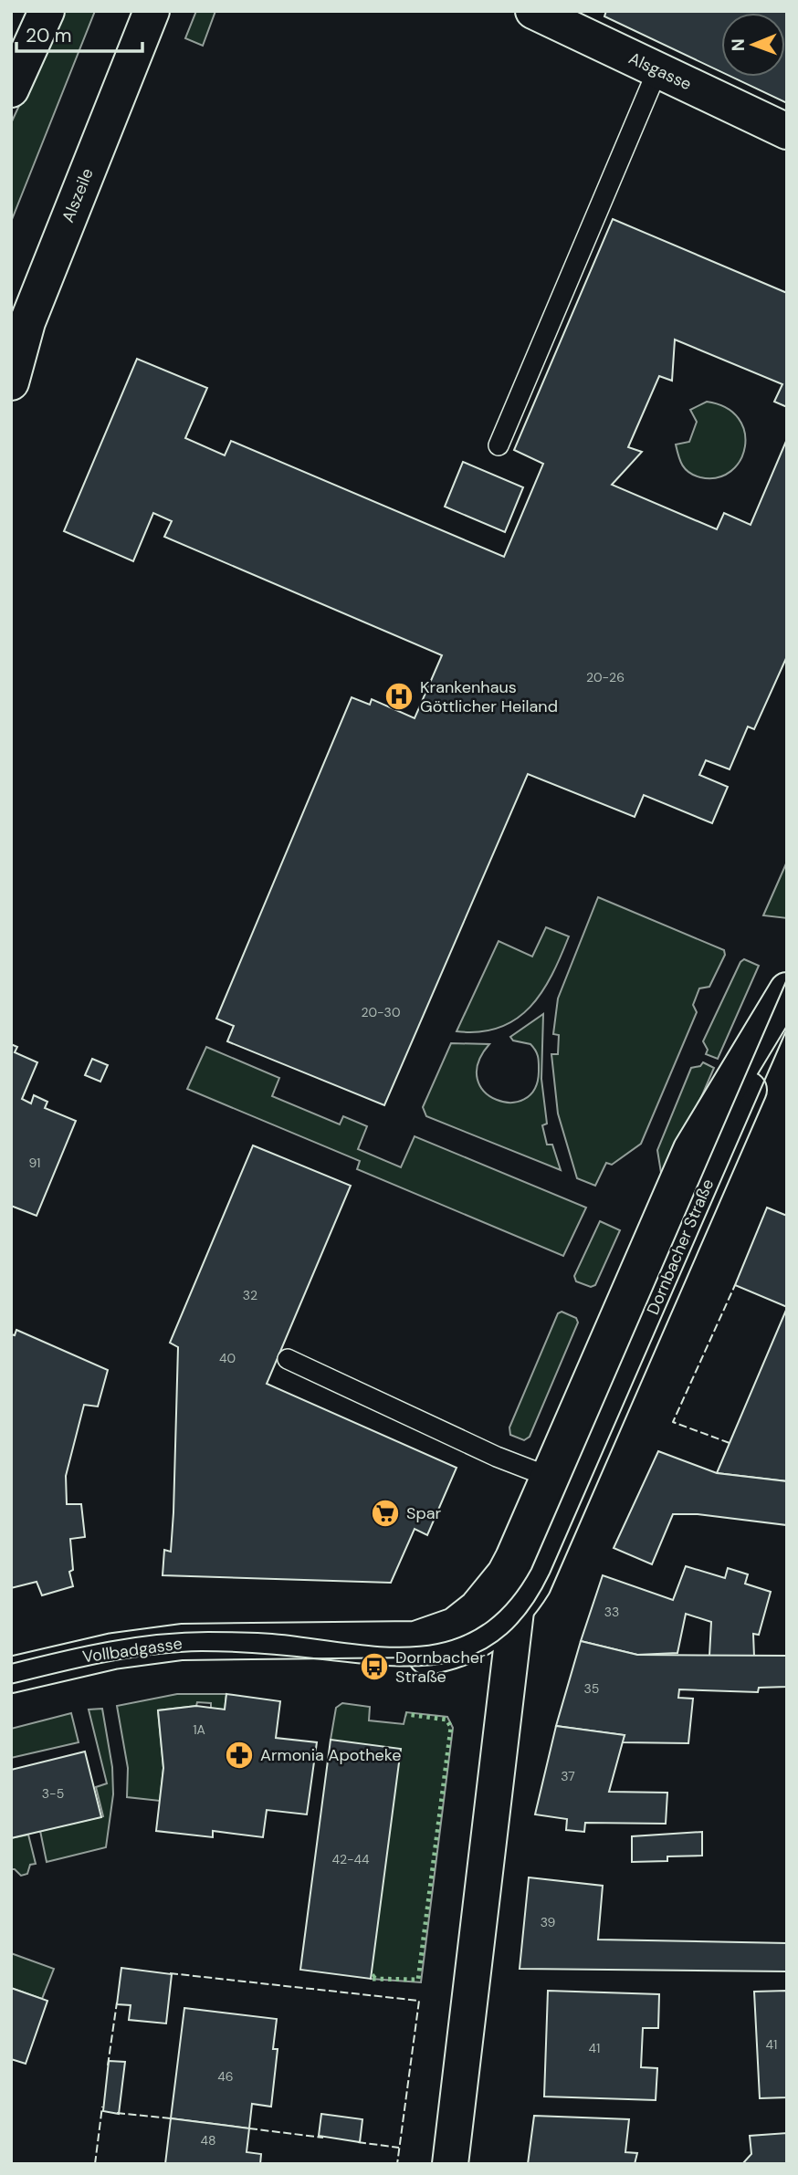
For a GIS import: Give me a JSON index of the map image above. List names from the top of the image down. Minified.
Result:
{"streets":{"main road":["Alsgasse","Alszeile","Dornbacher Straße","Vollbadgasse"]},"crossings":[["Dornbacher Straße","Vollbadgasse"]],"places":{"hospital":["Krankenhaus Göttlicher Heiland"],"supermarket":["Spar"],"bus stop":["Dornbacher Straße"],"pharmacy":["Armonia Apotheke"]},"house_numbers":["20-26","20-30","91","32","40","33","35","1A","37","3-5","42-44","39","41","41","46","48"],"scale_bar":"20 m","north":"left"}
